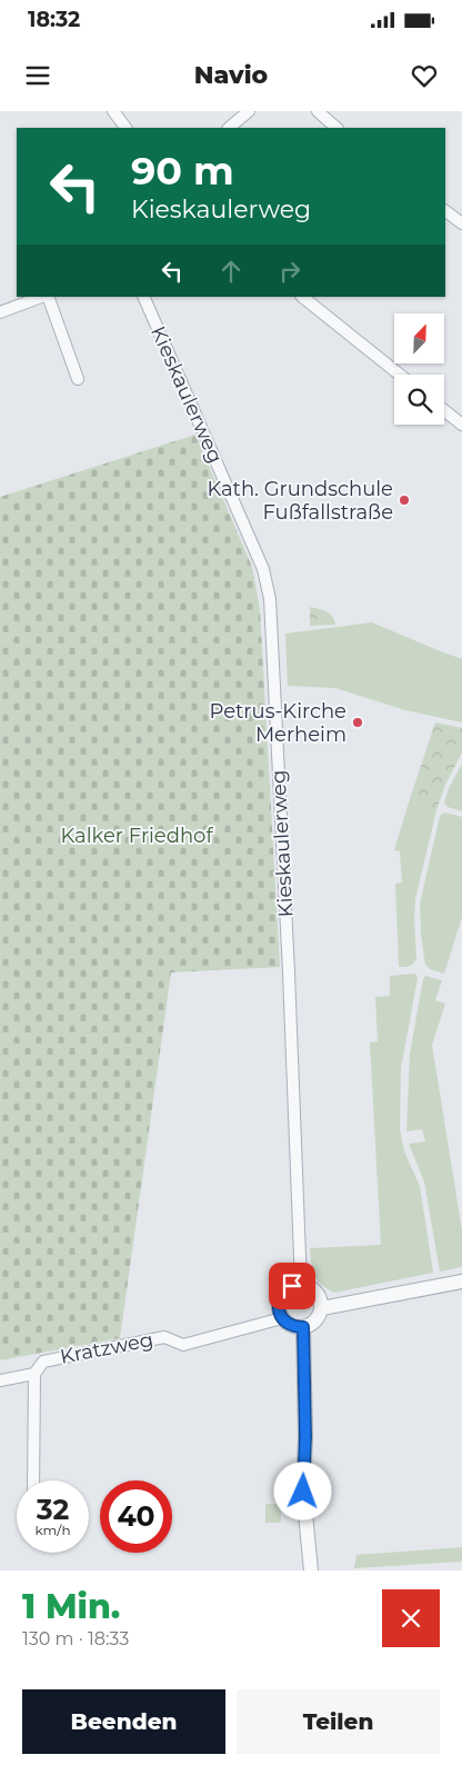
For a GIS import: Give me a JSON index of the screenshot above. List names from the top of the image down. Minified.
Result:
{"streets":{"street":["Kieskaulerweg","Kratzweg"]},"crossings":[["Kieskaulerweg","Kratzweg"]],"parks":["Kalker Friedhof"],"places":["Kath. Grundschule Fußfallstraße","Petrus-Kirche Merheim"],"north":"top right","page":{"status":"18:32","header":"Navio","turn":["90 m","Kieskaulerweg"],"speed":"32 km/h","limit":"40","heading":["1 Min.","130 m · 18:33"],"buttons":["Beenden","Teilen"]}}
